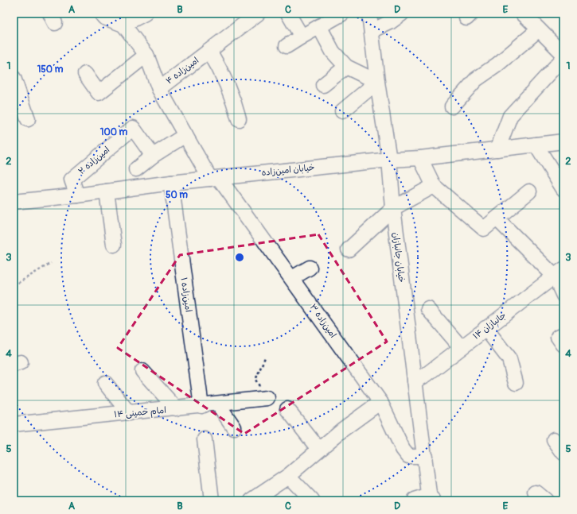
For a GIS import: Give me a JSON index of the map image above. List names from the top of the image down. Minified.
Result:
{"streets":{"street":["امین‌زاده ۴","امین‌زاده ۲","خیابان امین‌زاده","خیابان جانبازان","امین‌زاده ۱","امین‌زاده ۳","جانبازان ۱۴","امام خمینی ۱۴"]},"crossings":[["امین‌زاده ۴","خیابان امین‌زاده"],["امین‌زاده ۴","امین‌زاده ۳"],["امین‌زاده ۲","خیابان امین‌زاده"],["خیابان امین‌زاده","خیابان جانبازان"],["خیابان امین‌زاده","امین‌زاده ۱"],["خیابان امین‌زاده","امین‌زاده ۳"],["خیابان جانبازان","امین‌زاده ۳"],["خیابان جانبازان","جانبازان ۱۴"],["امین‌زاده ۱","امام خمینی ۱۴"]],"grid":{"columns":["A","B","C","D","E"],"rows":["1","2","3","4","5"]},"rings":["150 m","100 m","50 m"]}
